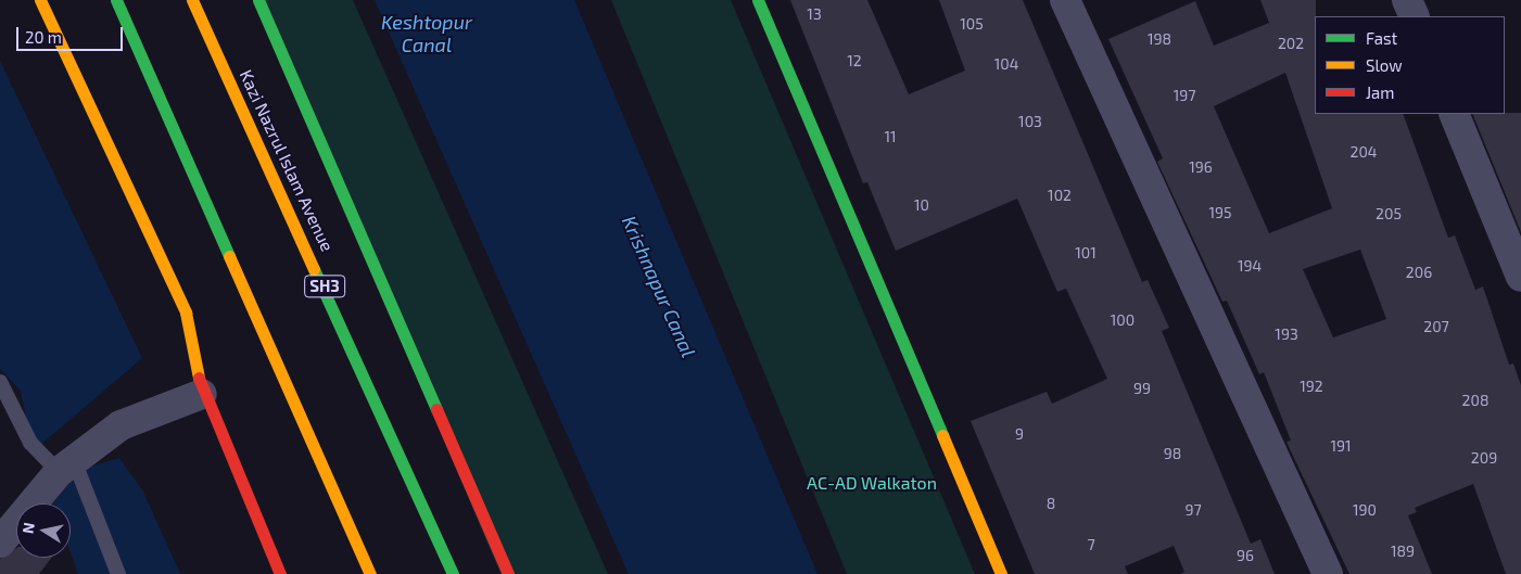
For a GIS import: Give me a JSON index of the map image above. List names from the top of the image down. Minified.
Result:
{"streets":{"street":["Kazi Nazrul Islam Avenue","SH3"]},"water":["Keshtopur Canal","Krishnapur Canal"],"parks":["AC-AD Walkaton"],"house_numbers":["13","105","198","202","12","104","197","103","11","204","196","102","10","195","205","101","194","206","100","207","193","192","99","208","9","191","98","209","8","97","190","7","189","96"],"legend":["Fast","Slow","Jam"],"scale_bar":"20 m","north":"left"}
